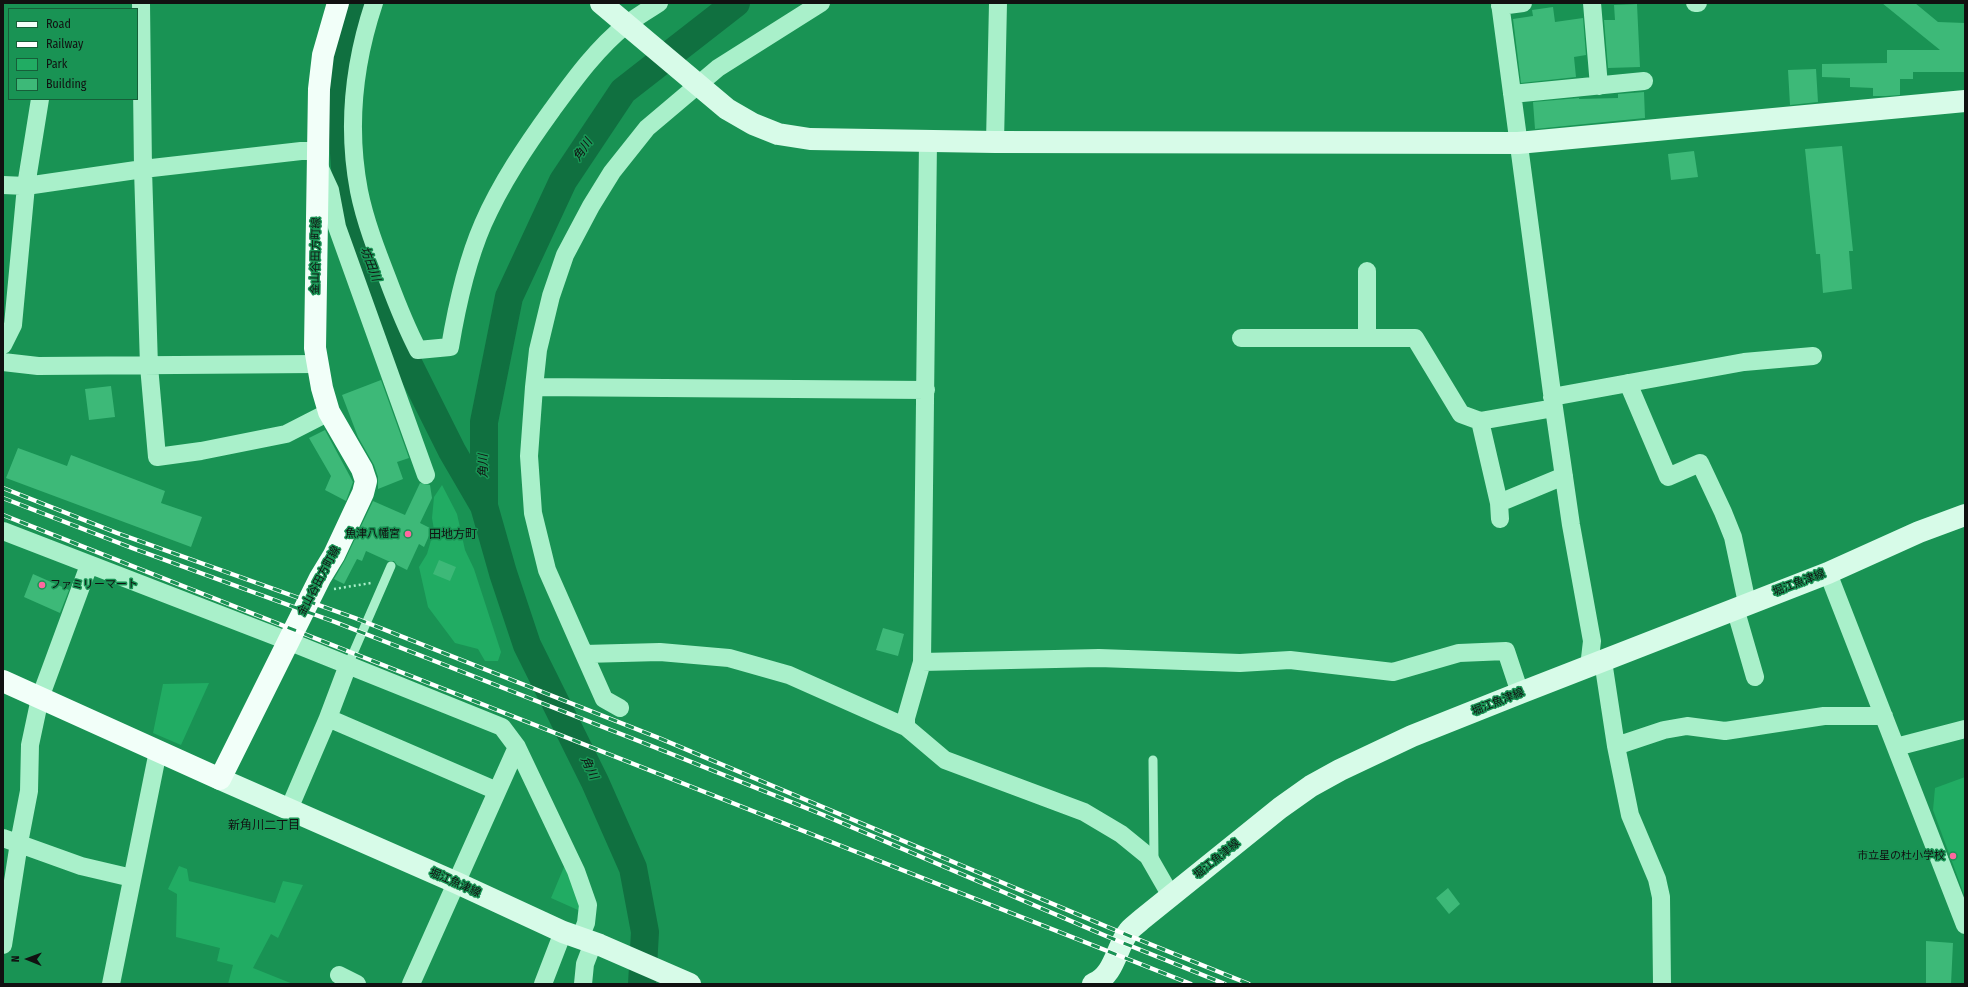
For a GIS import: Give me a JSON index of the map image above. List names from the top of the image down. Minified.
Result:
{"streets":{"main road":["金山谷田方町線","堀江魚津線"]},"crossings":[["金山谷田方町線","堀江魚津線"]],"districts":["田地方町","新角川二丁目"],"water":["角川","坊田川"],"places":["魚津八幡宮","ファミリーマート","市立星の杜小学校"],"legend":["Road","Railway","Park","Building"],"north":"left"}
